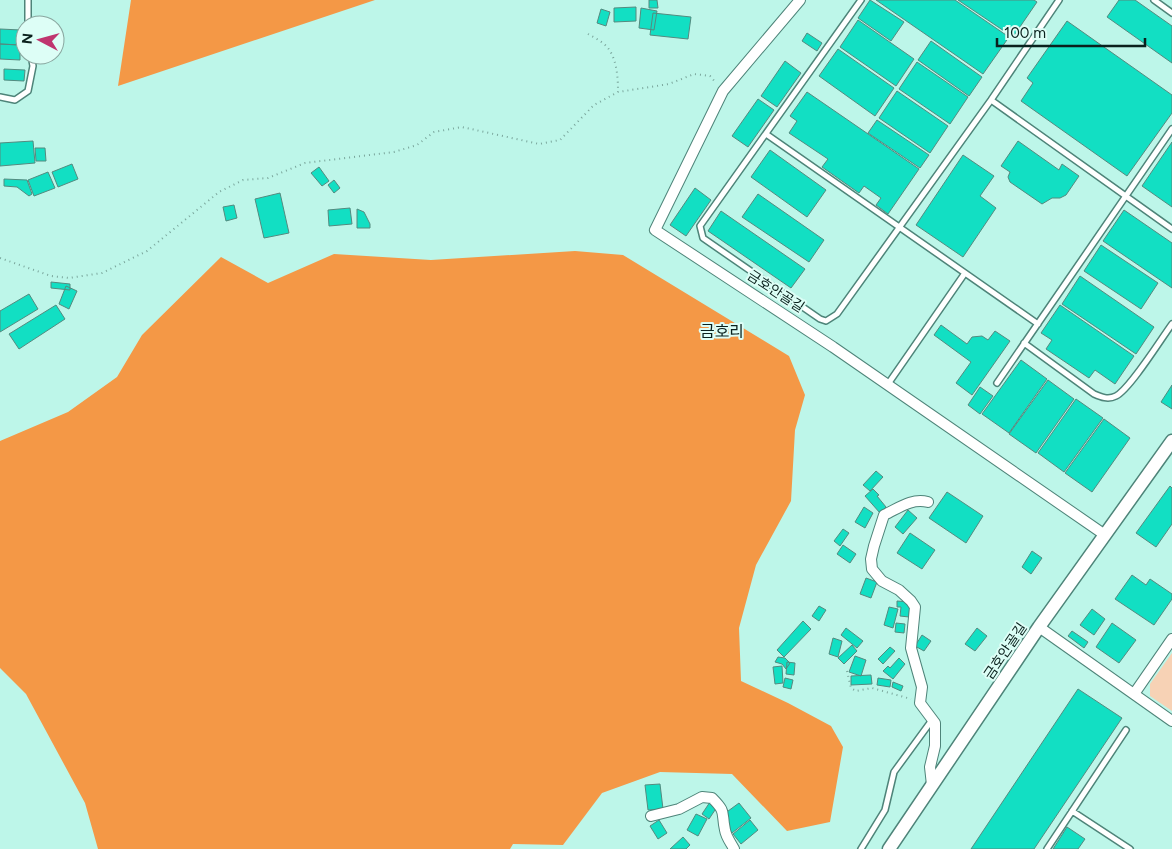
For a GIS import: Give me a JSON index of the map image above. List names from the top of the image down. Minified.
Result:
{"streets":{"street":["금호안골길"]},"districts":["금호리"],"scale_bar":"100 m","north":"left"}
